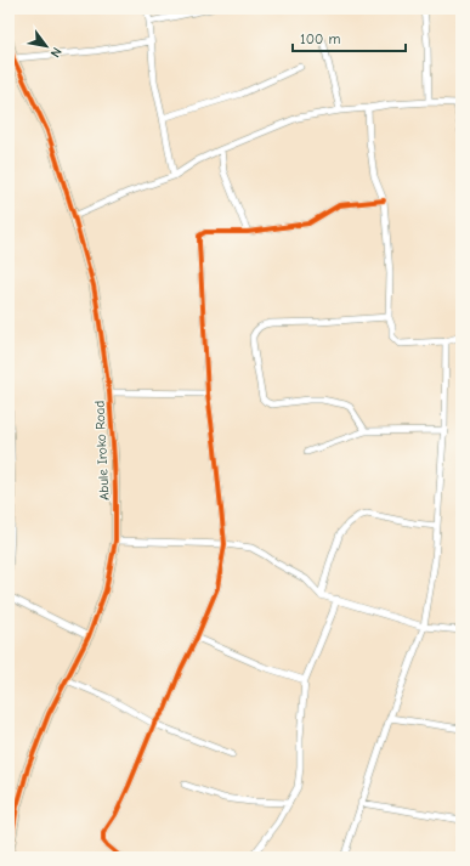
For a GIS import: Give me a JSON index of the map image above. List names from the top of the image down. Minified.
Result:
{"streets":{"street":["Abule Iroko Road"]},"scale_bar":"100 m","north":"bottom right"}
